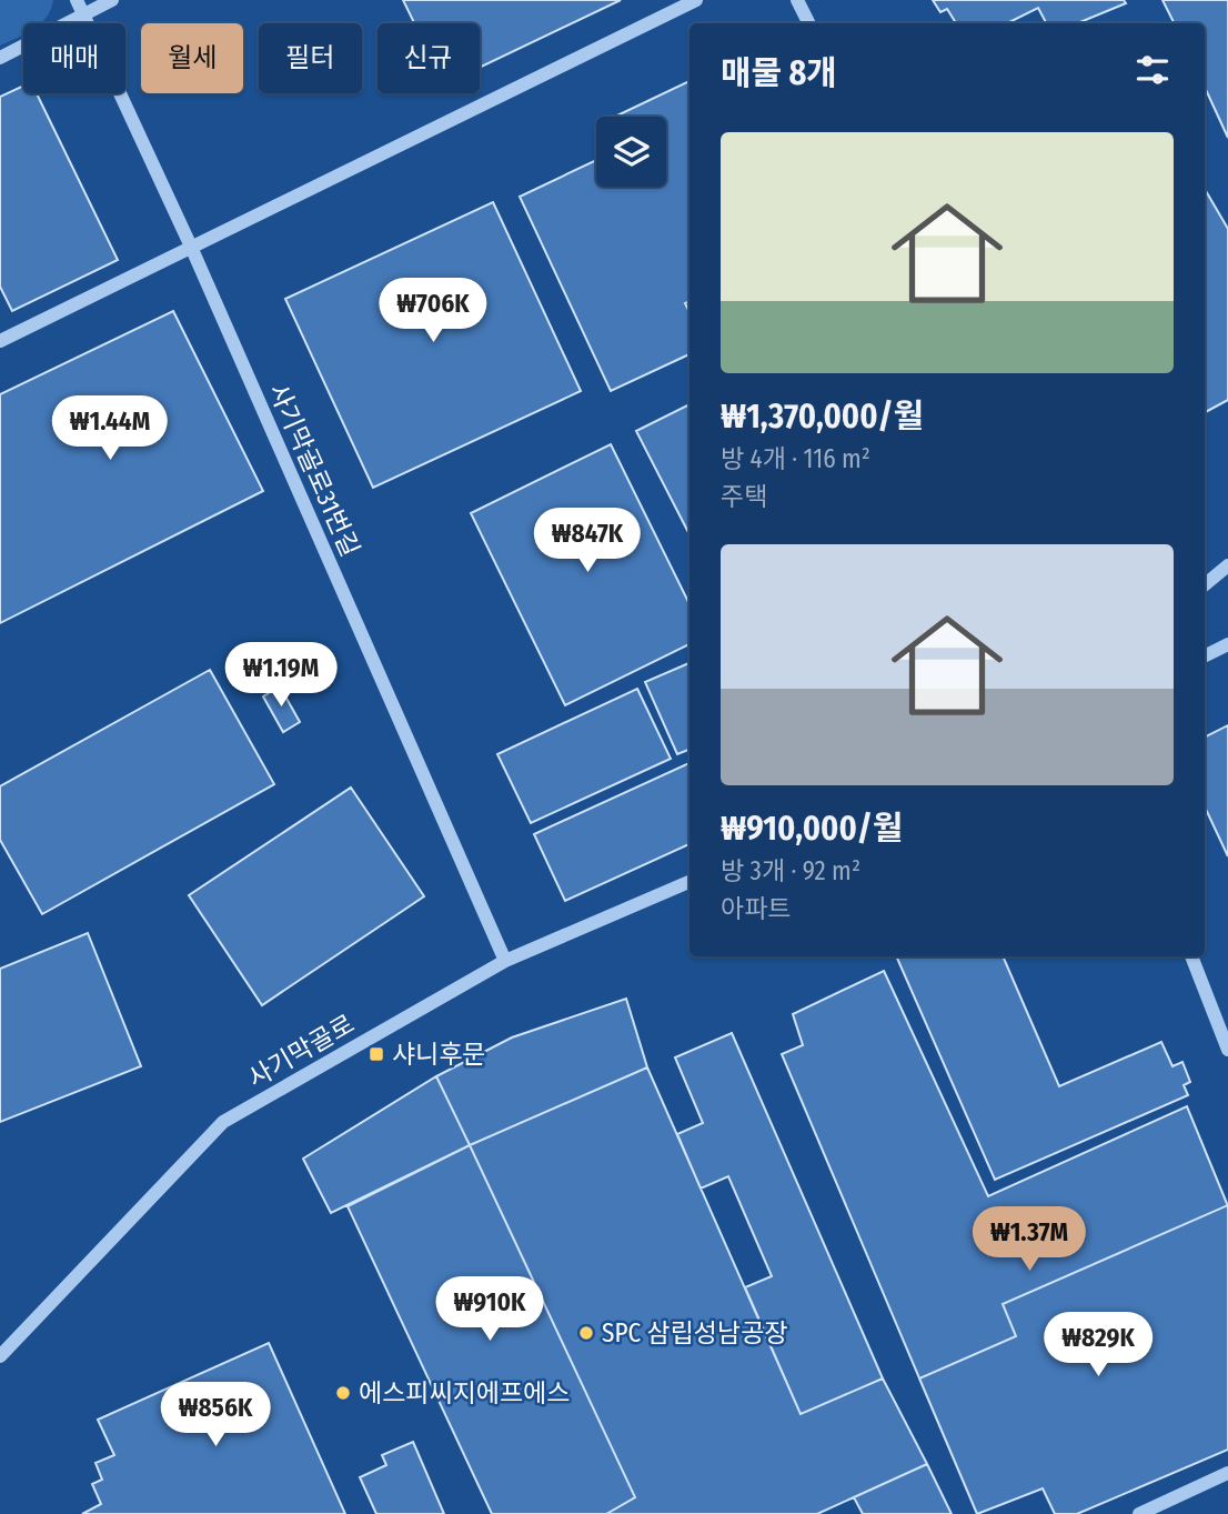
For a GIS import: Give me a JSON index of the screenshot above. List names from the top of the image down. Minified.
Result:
{"streets":{"street":["사기막골로31번길","사기막골로"]},"crossings":[["사기막골로31번길","사기막골로"]],"places":{"transit":["샤니후문"],"other":["SPC 삼립성남공장","에스피씨지에프에스"]},"page":{"chip":["매매","월세","필터","신규"],"heading":"매물 8개","list":[{"name":"₩1,370,000/월","note":"방 4개 · 116 m² · 주택"},{"name":"₩910,000/월","note":"방 3개 · 92 m² · 아파트"}],"price":["₩706K","₩1.44M","₩847K","₩1.19M","₩1.37M","₩910K","₩829K","₩856K"]}}
